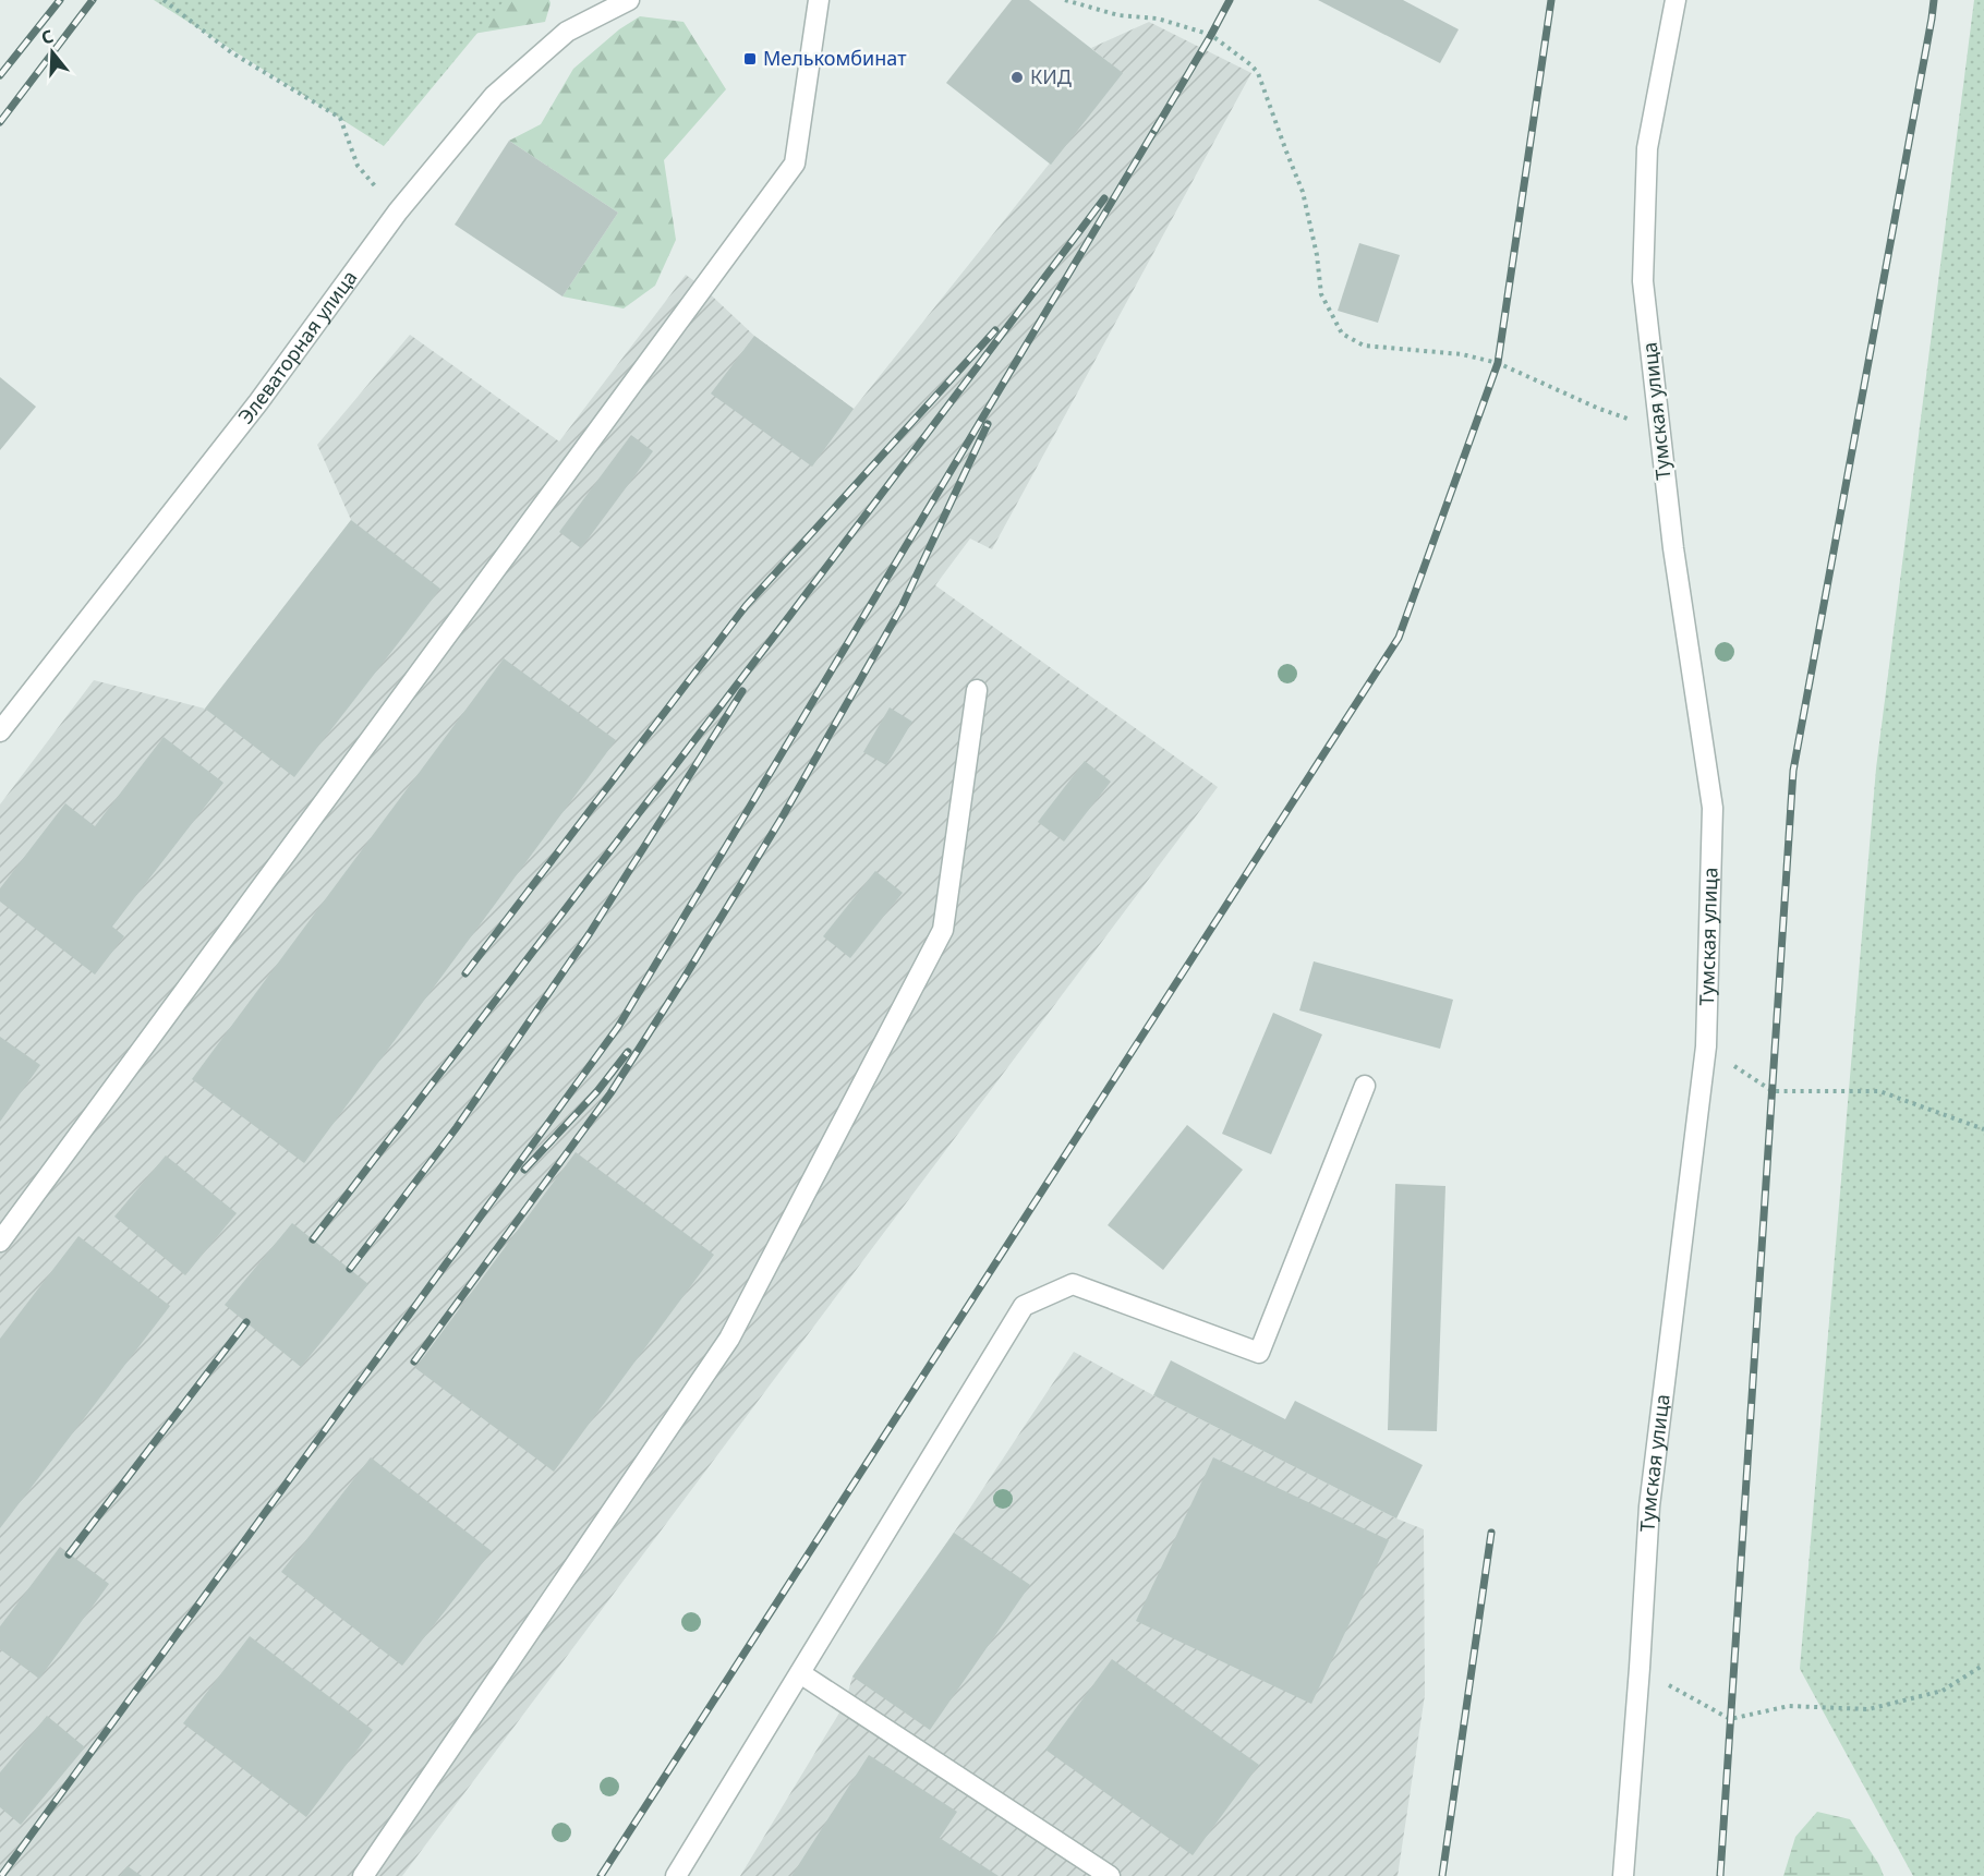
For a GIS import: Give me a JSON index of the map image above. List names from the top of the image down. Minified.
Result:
{"streets":{"street":["Элеваторная улица","Тумская улица"]},"places":{"transit":["Мелькомбинат"],"other":["КИД"]},"north":"top"}
